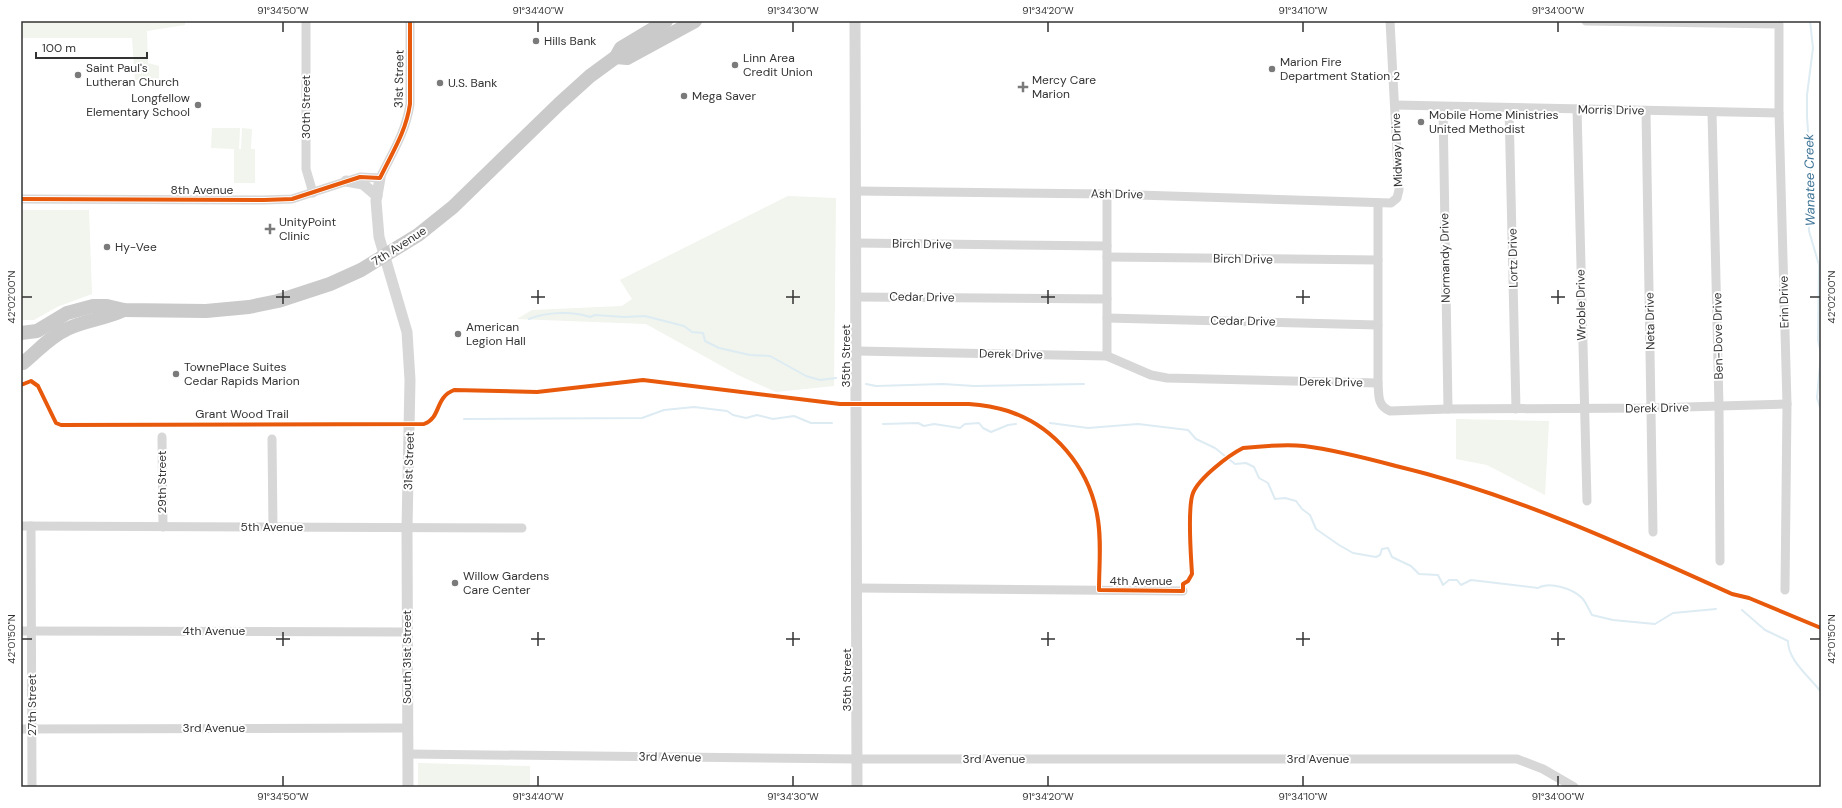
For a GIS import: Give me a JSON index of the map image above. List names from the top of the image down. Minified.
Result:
{"streets":{"main road":["7th Avenue"],"street":["31st Street","30th Street","Morris Drive","Midway Drive","8th Avenue","Ash Drive","Birch Drive","Normandy Drive","Lortz Drive","Cedar Drive","Erin Drive","Wroble Drive","Neta Drive","Ben-Dove Drive","Derek Drive","35th Street","29th Street","5th Avenue","4th Avenue","South 31st Street","27th Street","3rd Avenue"],"cycle path":["Grant Wood Trail"]},"crossings":[["31st Street","8th Avenue"],["31st Street","7th Avenue"],["31st Street","5th Avenue"],["31st Street","South 31st Street"],["30th Street","8th Avenue"],["Morris Drive","Midway Drive"],["Morris Drive","Normandy Drive"],["Morris Drive","Lortz Drive"],["Morris Drive","Erin Drive"],["Morris Drive","Wroble Drive"],["Morris Drive","Neta Drive"],["Morris Drive","Ben-Dove Drive"],["Midway Drive","Ash Drive"],["Ash Drive","35th Street"],["Birch Drive","35th Street"],["Normandy Drive","Derek Drive"],["Lortz Drive","Derek Drive"],["Cedar Drive","35th Street"],["Erin Drive","Derek Drive"],["Wroble Drive","Derek Drive"],["Neta Drive","Derek Drive"],["Ben-Dove Drive","Derek Drive"],["Derek Drive","35th Street"],["35th Street","4th Avenue"],["35th Street","3rd Avenue"],["29th Street","5th Avenue"],["5th Avenue","South 31st Street"],["5th Avenue","27th Street"],["4th Avenue","South 31st Street"],["4th Avenue","27th Street"],["South 31st Street","3rd Avenue"],["27th Street","3rd Avenue"]],"water":["Wanatee Creek"],"places":{"other":["Hills Bank","Linn Area Credit Union","Marion Fire Department Station 2","Saint Paul's Lutheran Church","U.S. Bank","Mega Saver","Longfellow Elementary School","Mobile Home Ministries United Methodist","Hy-Vee","American Legion Hall","TownePlace Suites Cedar Rapids Marion","Willow Gardens Care Center"],"health":["Mercy Care Marion","UnityPoint Clinic"]},"scale_bar":"100 m","coordinates":["91°34'50\"W","91°34'40\"W","91°34'30\"W","91°34'20\"W","91°34'10\"W","91°34'00\"W","42°02'00\"N","42°01'50\"N"]}
